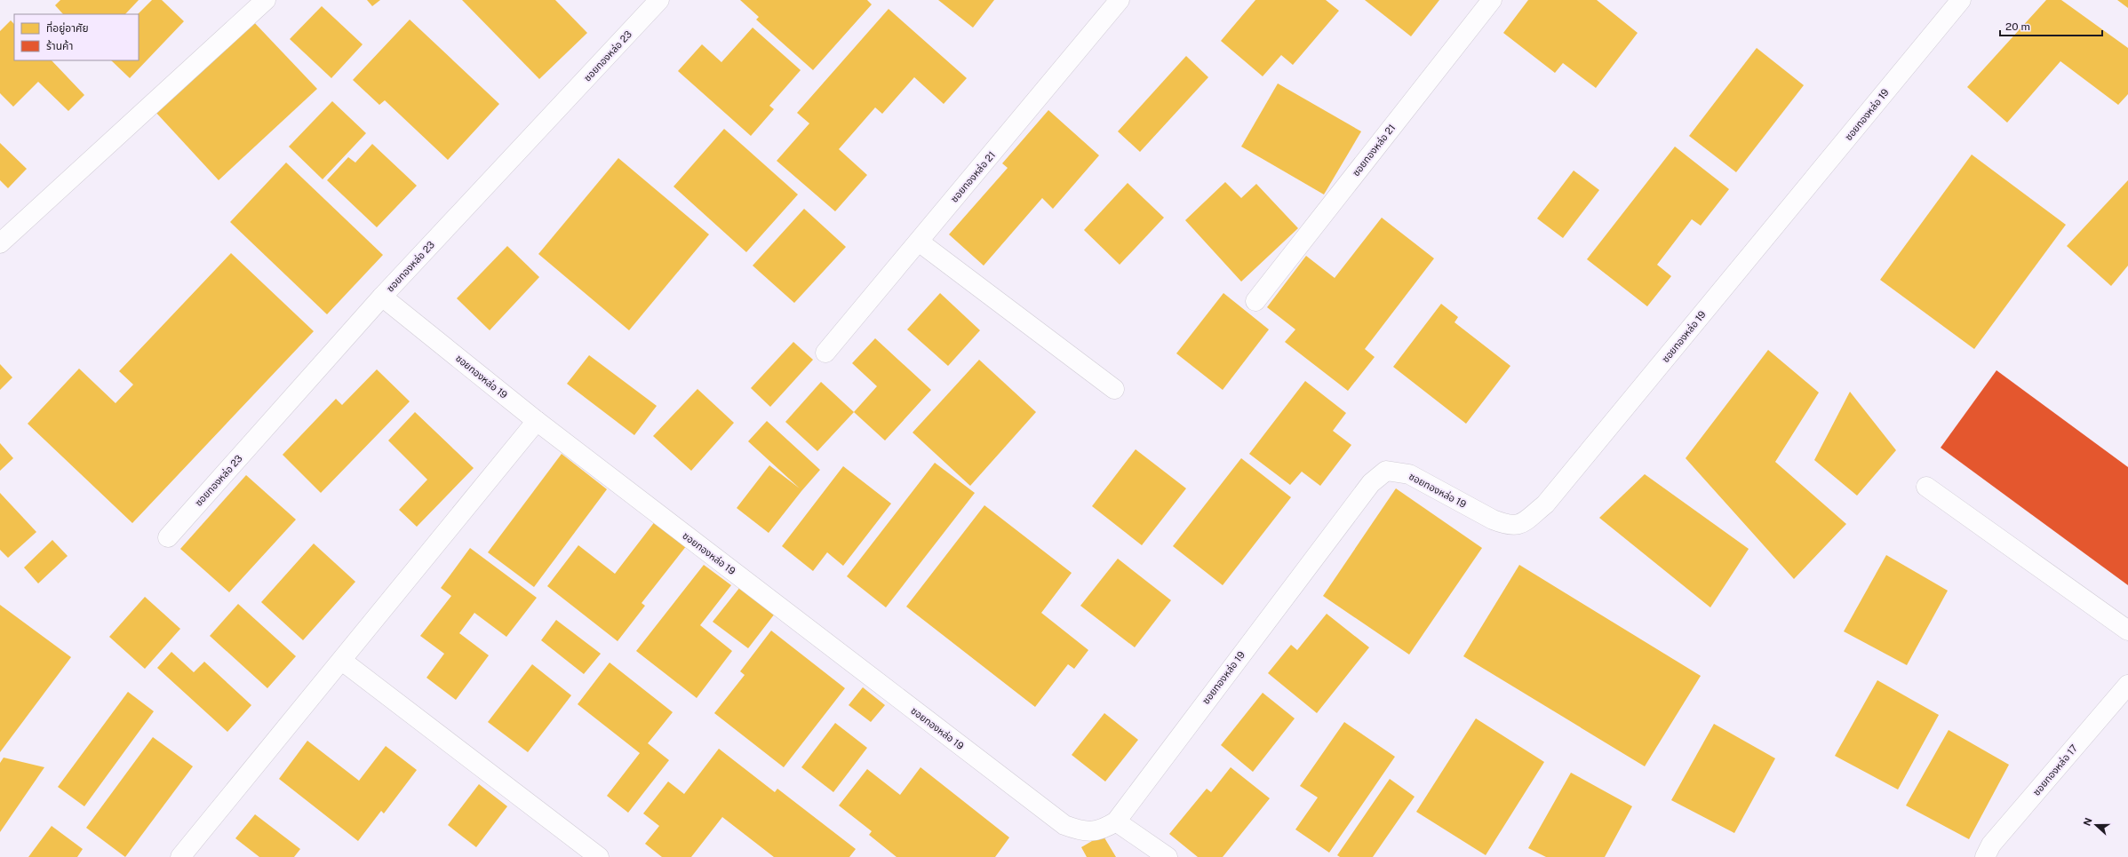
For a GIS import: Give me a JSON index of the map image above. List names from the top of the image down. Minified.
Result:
{"streets":{"street":["ซอยทองหล่อ 23","ซอยทองหล่อ 19","ซอยทองหล่อ 21","ซอยทองหล่อ 17"]},"crossings":[["ซอยทองหล่อ 23","ซอยทองหล่อ 19"]],"legend":["ที่อยู่อาศัย","ร้านค้า"],"scale_bar":"20 m","north":"left"}
